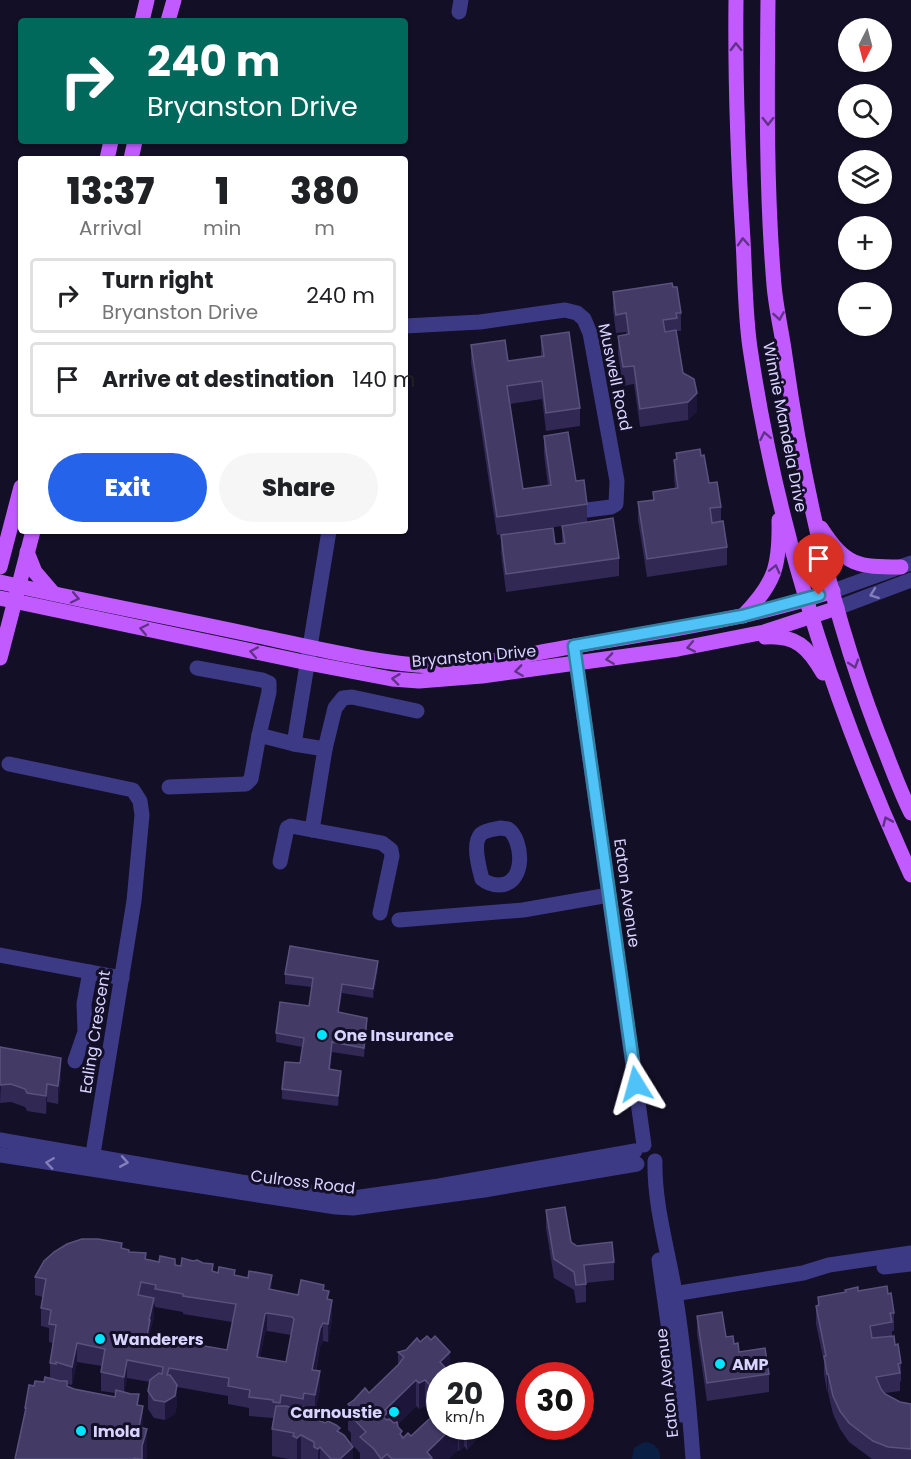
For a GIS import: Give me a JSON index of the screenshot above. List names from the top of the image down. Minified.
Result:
{"streets":{"main road":["Winnie Mandela Drive","Bryanston Drive"],"street":["Muswell Road","Eaton Avenue","Ealing Crescent","Culross Road"]},"crossings":[["Winnie Mandela Drive","Bryanston Drive"],["Bryanston Drive","Eaton Avenue"],["Eaton Avenue","Culross Road"],["Ealing Crescent","Culross Road"]],"places":["One Insurance","Wanderers","AMP","Carnoustie","Imola"],"north":"bottom","page":{"map_buttons":["+","−"],"turn":["240 m","Bryanston Drive"],"eta":["13:37","Arrival","1","min","380","m"],"list":[{"name":"Turn right","note":"Bryanston Drive","value":"240 m"},{"name":"Arrive at destination","value":"140 m"}],"buttons":["Exit","Share"],"speed":"20 km/h","limit":"30"}}
